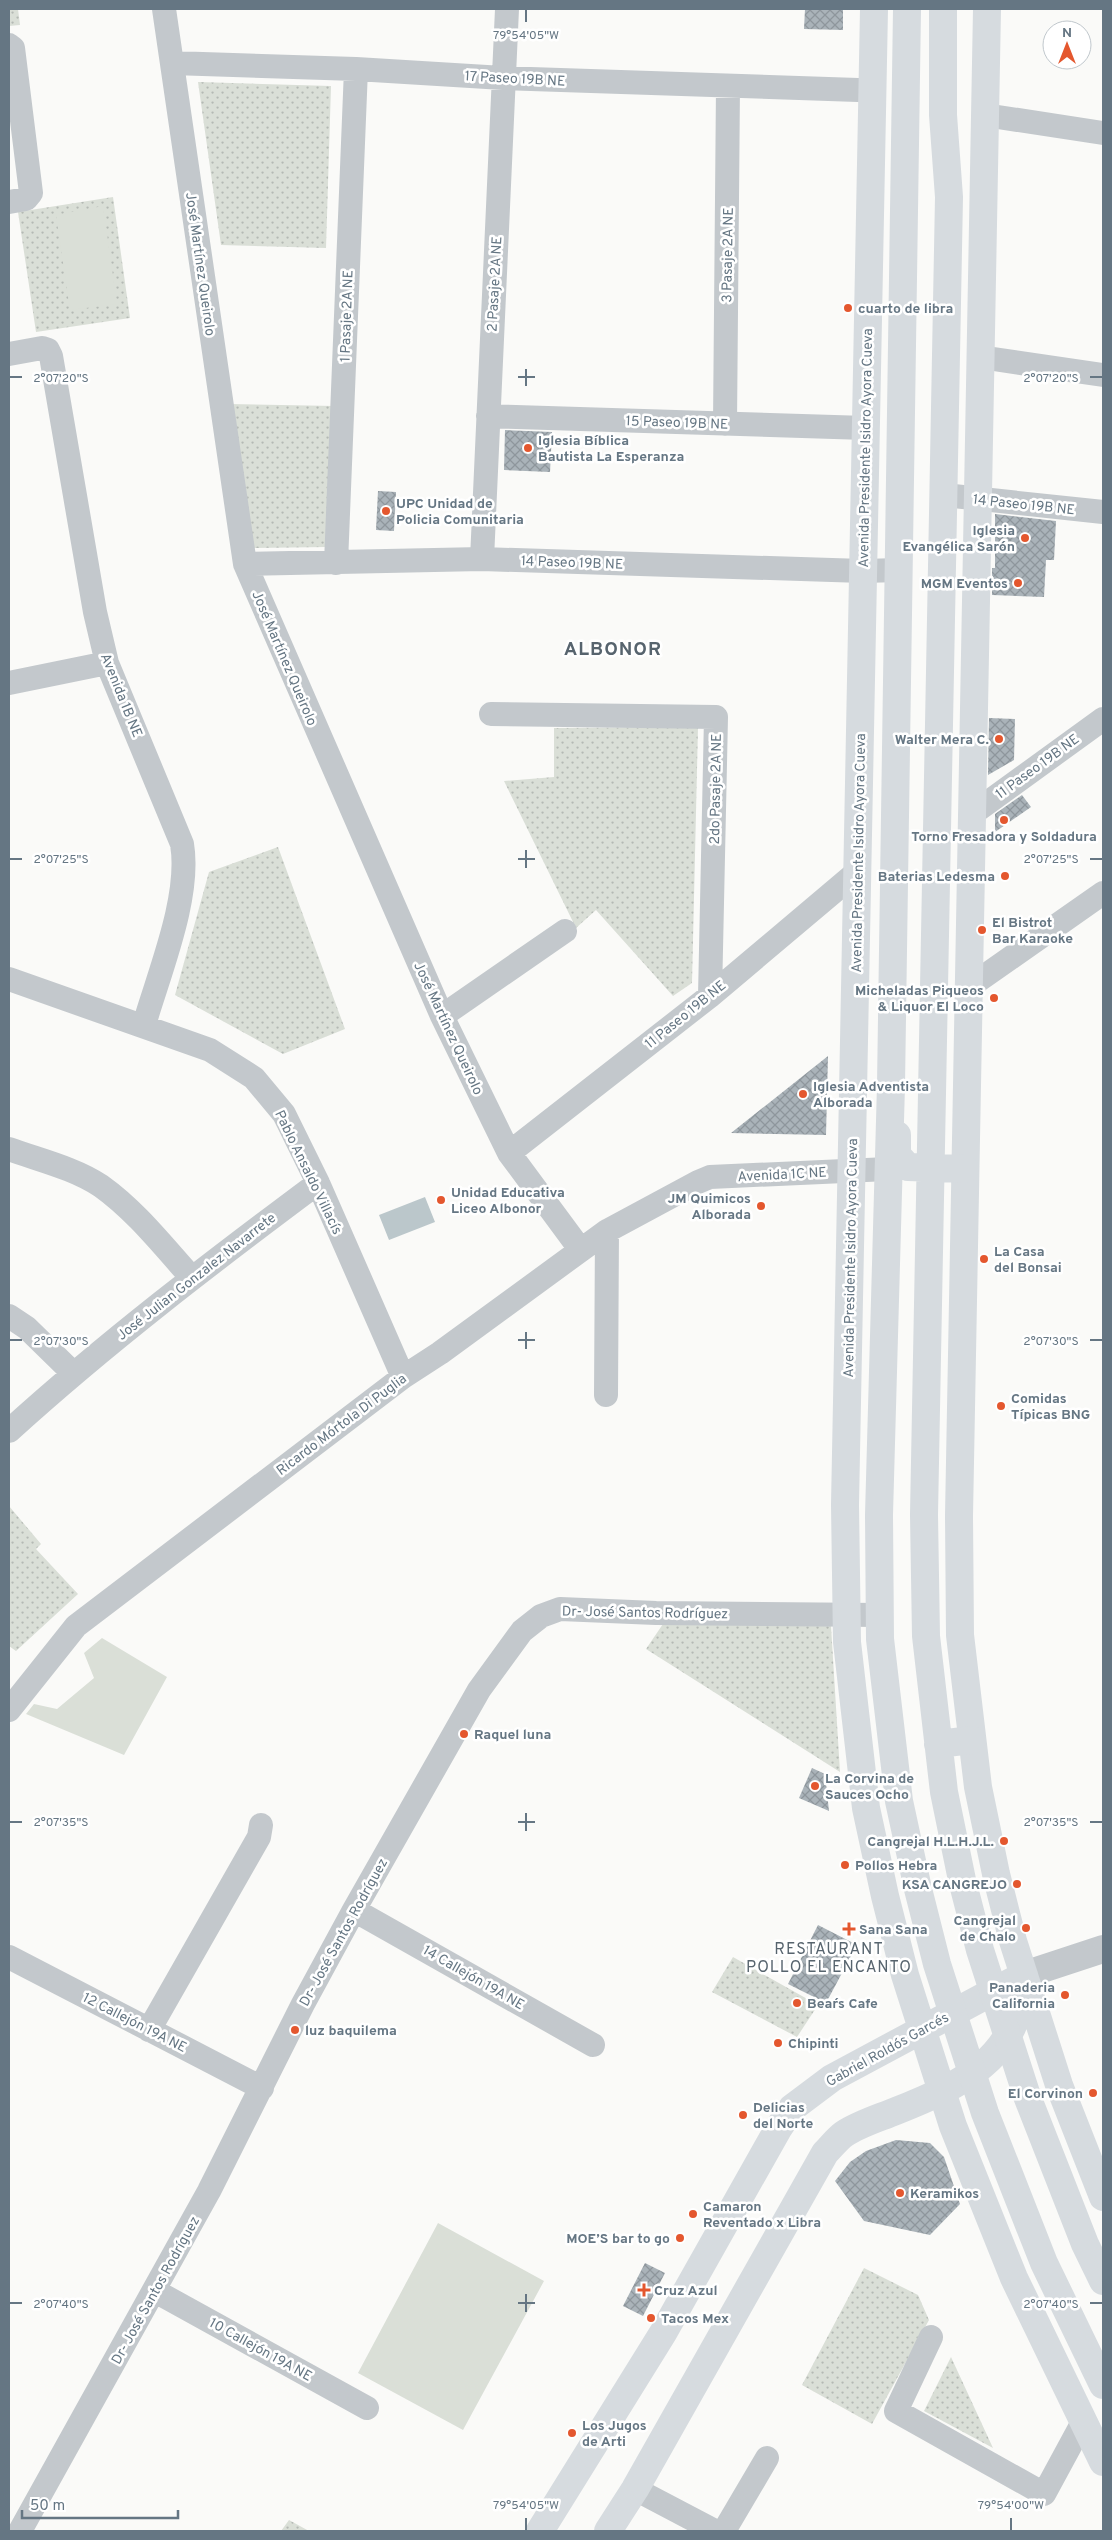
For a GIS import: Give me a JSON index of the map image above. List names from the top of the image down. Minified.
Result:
{"streets":{"main road":["Avenida Presidente Isidro Ayora Cueva","Gabriel Roldós Garcés"],"street":["17 Paseo 19B NE","3 Pasaje 2A NE","José Martínez Queirolo","2 Pasaje 2A NE","1 Pasaje 2A NE","15 Paseo 19B NE","14 Paseo 19B NE","Avenida 1B NE","11 Paseo 19B NE","2do Pasaje 2A NE","Pablo Ansaldo Villacís","Avenida 1C NE","José Julian Gonzalez Navarrete","Ricardo Mórtola Di Puglia","Dr- José Santos Rodríguez","14 Callejón 19A NE","12 Callejón 19A NE","10 Callejón 19A NE"]},"crossings":[["17 Paseo 19B NE","3 Pasaje 2A NE"],["17 Paseo 19B NE","José Martínez Queirolo"],["17 Paseo 19B NE","2 Pasaje 2A NE"],["17 Paseo 19B NE","1 Pasaje 2A NE"],["3 Pasaje 2A NE","15 Paseo 19B NE"],["José Martínez Queirolo","14 Paseo 19B NE"],["José Martínez Queirolo","11 Paseo 19B NE"],["José Martínez Queirolo","Ricardo Mórtola Di Puglia"],["2 Pasaje 2A NE","15 Paseo 19B NE"],["2 Pasaje 2A NE","14 Paseo 19B NE"],["1 Pasaje 2A NE","14 Paseo 19B NE"],["15 Paseo 19B NE","Avenida Presidente Isidro Ayora Cueva"],["Avenida Presidente Isidro Ayora Cueva","14 Paseo 19B NE"],["Avenida Presidente Isidro Ayora Cueva","11 Paseo 19B NE"],["Avenida Presidente Isidro Ayora Cueva","Avenida 1C NE"],["Avenida Presidente Isidro Ayora Cueva","Dr- José Santos Rodríguez"],["Avenida Presidente Isidro Ayora Cueva","Gabriel Roldós Garcés"],["Avenida 1B NE","Pablo Ansaldo Villacís"],["11 Paseo 19B NE","2do Pasaje 2A NE"],["Pablo Ansaldo Villacís","José Julian Gonzalez Navarrete"],["Pablo Ansaldo Villacís","Ricardo Mórtola Di Puglia"],["Avenida 1C NE","Ricardo Mórtola Di Puglia"],["Dr- José Santos Rodríguez","14 Callejón 19A NE"],["Dr- José Santos Rodríguez","12 Callejón 19A NE"],["Dr- José Santos Rodríguez","10 Callejón 19A NE"]],"districts":["ALBONOR","RESTAURANT POLLO EL ENCANTO"],"places":{"other":["cuarto de libra","Iglesia Bíblica Bautista La Esperanza","UPC Unidad de Policia Comunitaria","Iglesia Evangélica Sarón","MGM Eventos","Walter Mera C.","Torno Fresadora y Soldadura","Baterias Ledesma","El Bistrot Bar Karaoke","Micheladas Piqueos & Liquor El Loco","Iglesia Adventista Alborada","Unidad Educativa Liceo Albonor","JM Quimicos Alborada","La Casa del Bonsai","Comidas Típicas BNG","Raquel luna","La Corvina de Sauces Ocho","Cangrejal H.L.H.J.L.","Pollos Hebra","KSA CANGREJO","Cangrejal de Chalo","Panaderia California","Bear´s Cafe","luz baquilema","Chipinti","El Corvinon","Delicias del Norte","Keramikos","Camaron Reventado x Libra","MOE’S bar to go","Tacos Mex","Los Jugos de Arti"],"health":["Sana Sana","Cruz Azul"]},"scale_bar":"50 m","north":"top","coordinates":["79°54'05\"W","2°07'20\"S","2°07'25\"S","2°07'30\"S","2°07'35\"S","2°07'40\"S","79°54'00\"W"]}
